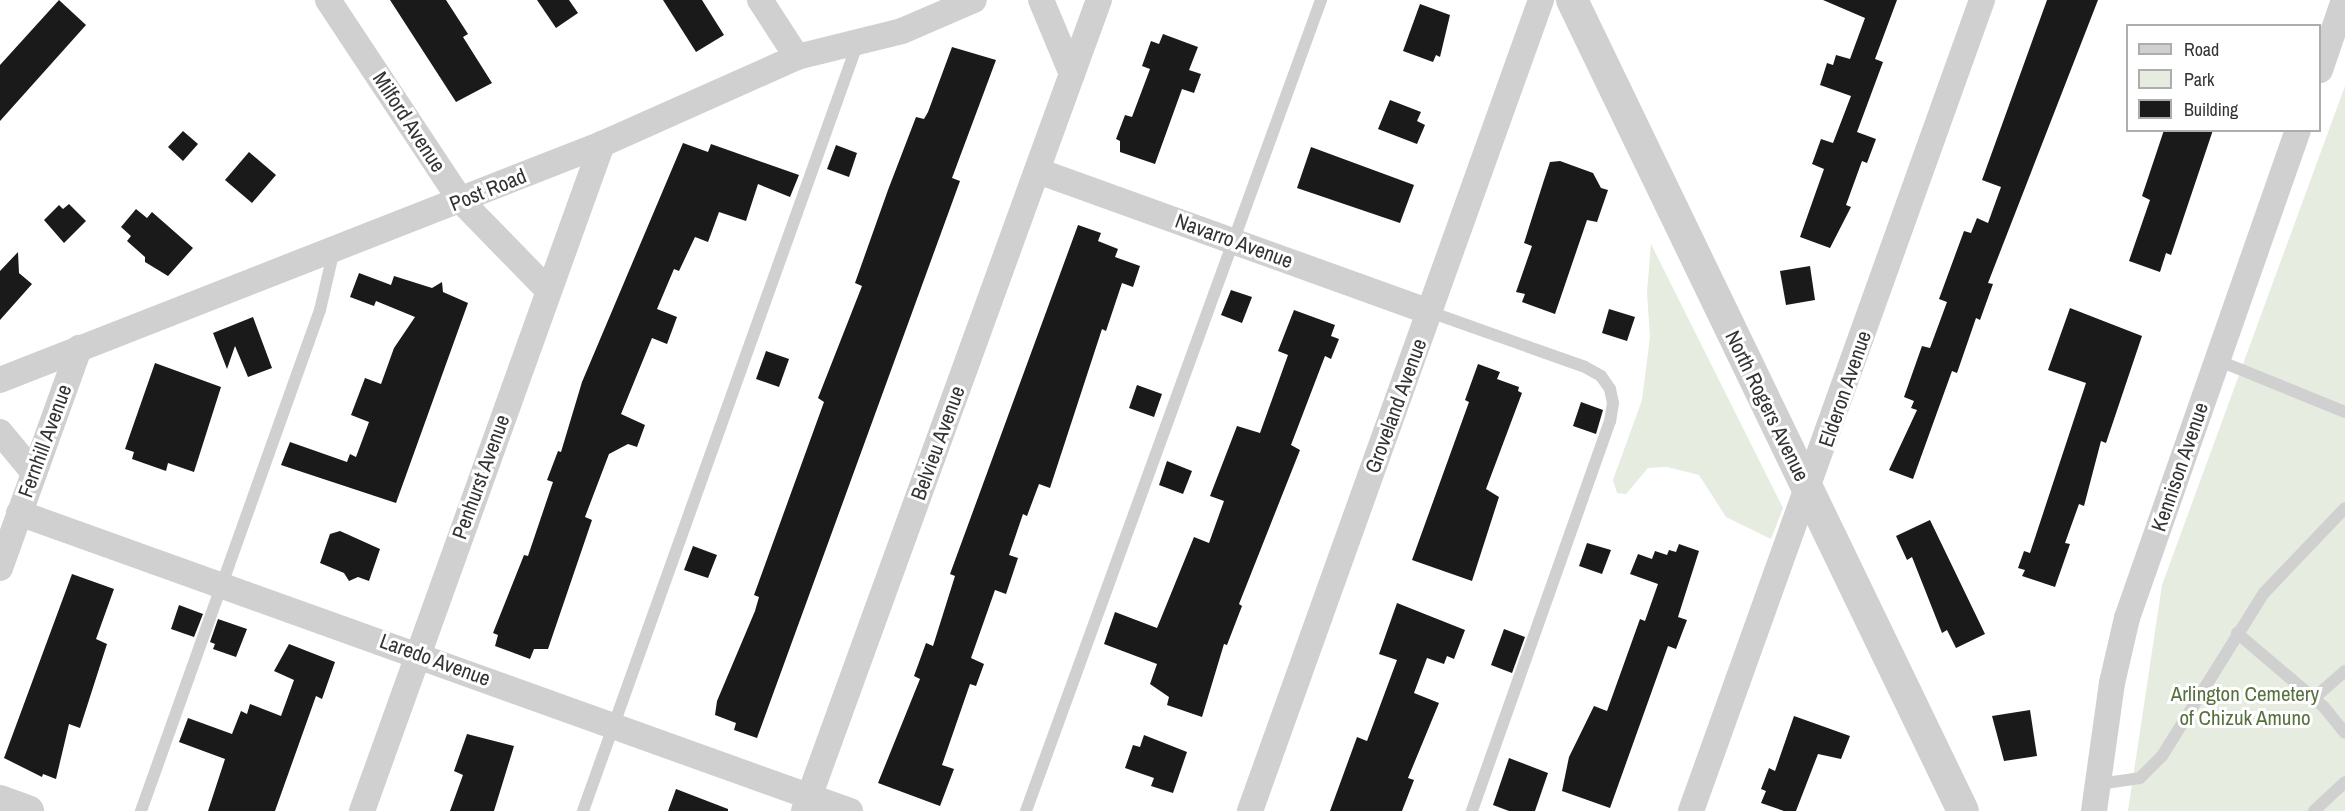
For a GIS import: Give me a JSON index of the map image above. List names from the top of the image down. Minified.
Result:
{"streets":{"street":["Milford Avenue","Post Road","Navarro Avenue","Elderon Avenue","Groveland Avenue","North Rogers Avenue","Fernhill Avenue","Belvieu Avenue","Kennison Avenue","Penhurst Avenue","Laredo Avenue"]},"crossings":[["Milford Avenue","Post Road"],["Milford Avenue","Penhurst Avenue"],["Post Road","Fernhill Avenue"],["Post Road","Penhurst Avenue"],["Navarro Avenue","Groveland Avenue"],["Navarro Avenue","Belvieu Avenue"],["Elderon Avenue","North Rogers Avenue"],["Fernhill Avenue","Laredo Avenue"],["Belvieu Avenue","Laredo Avenue"],["Penhurst Avenue","Laredo Avenue"]],"parks":["Arlington Cemetery of Chizuk Amuno"],"legend":["Road","Park","Building"]}
